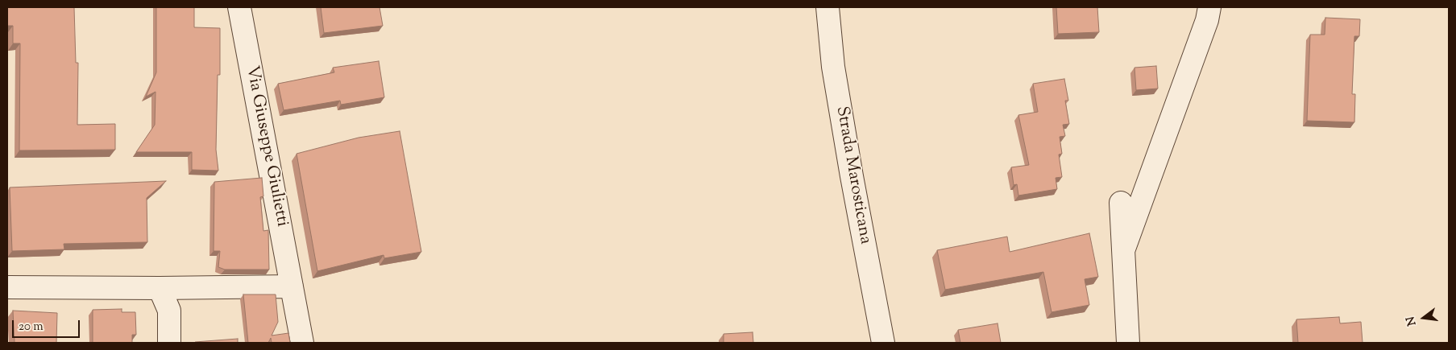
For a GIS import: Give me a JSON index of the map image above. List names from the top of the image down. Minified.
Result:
{"streets":{"street":["Via Giuseppe Giulietti","Strada Marosticana"]},"scale_bar":"20 m","north":"left"}
